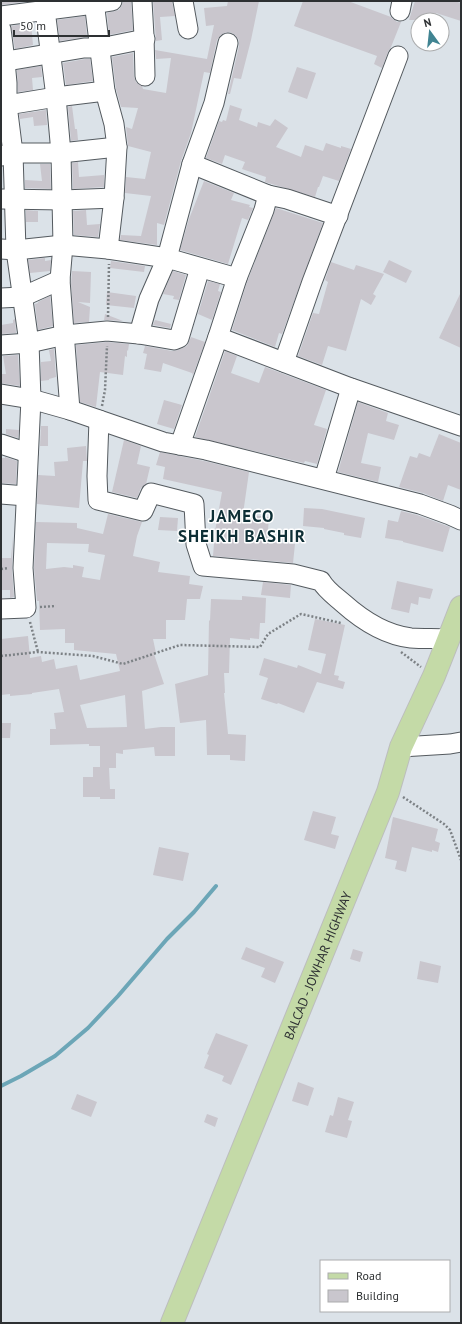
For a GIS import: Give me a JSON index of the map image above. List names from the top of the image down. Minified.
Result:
{"streets":{"main road":["BALCAD - JOWHAR HIGHWAY"]},"districts":["JAMECO SHEIKH BASHIR"],"legend":["Road","Building"],"scale_bar":"50 m","north":"top"}
